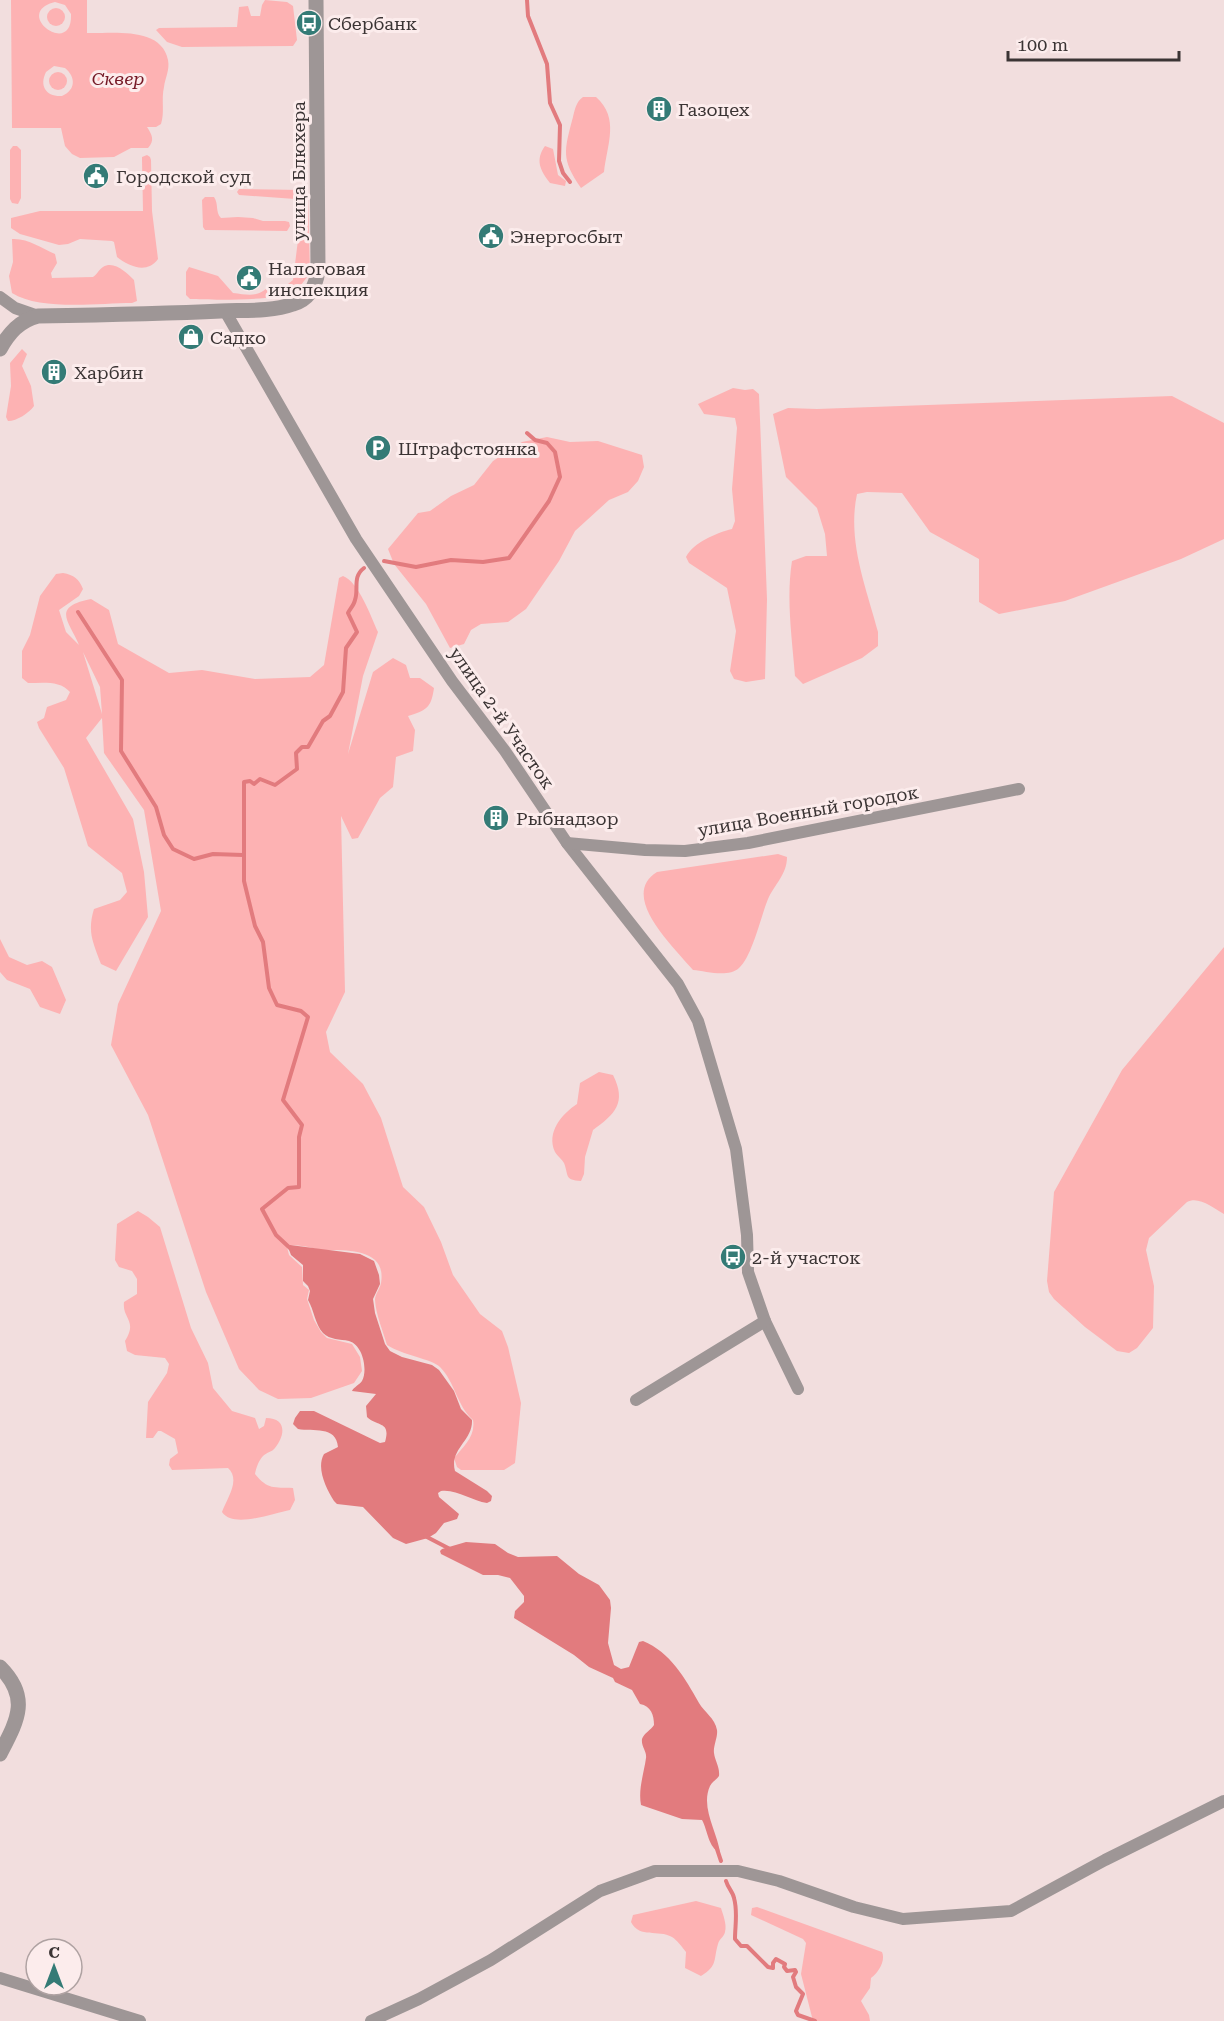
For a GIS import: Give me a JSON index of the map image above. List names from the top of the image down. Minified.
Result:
{"streets":{"street":["улица Блюхера","улица 2-й Участок","улица Военный городок"]},"crossings":[["улица Блюхера","улица 2-й Участок"],["улица 2-й Участок","улица Военный городок"]],"parks":["Сквер"],"places":{"bus stop":["Сбербанк","2-й участок"],"building":["Газоцех","Харбин","Рыбнадзор"],"public building":["Городской суд","Энергосбыт","Налоговая инспекция"],"shop":["Садко"],"parking":["Штрафстоянка"]},"scale_bar":"100 m","north":"top"}
